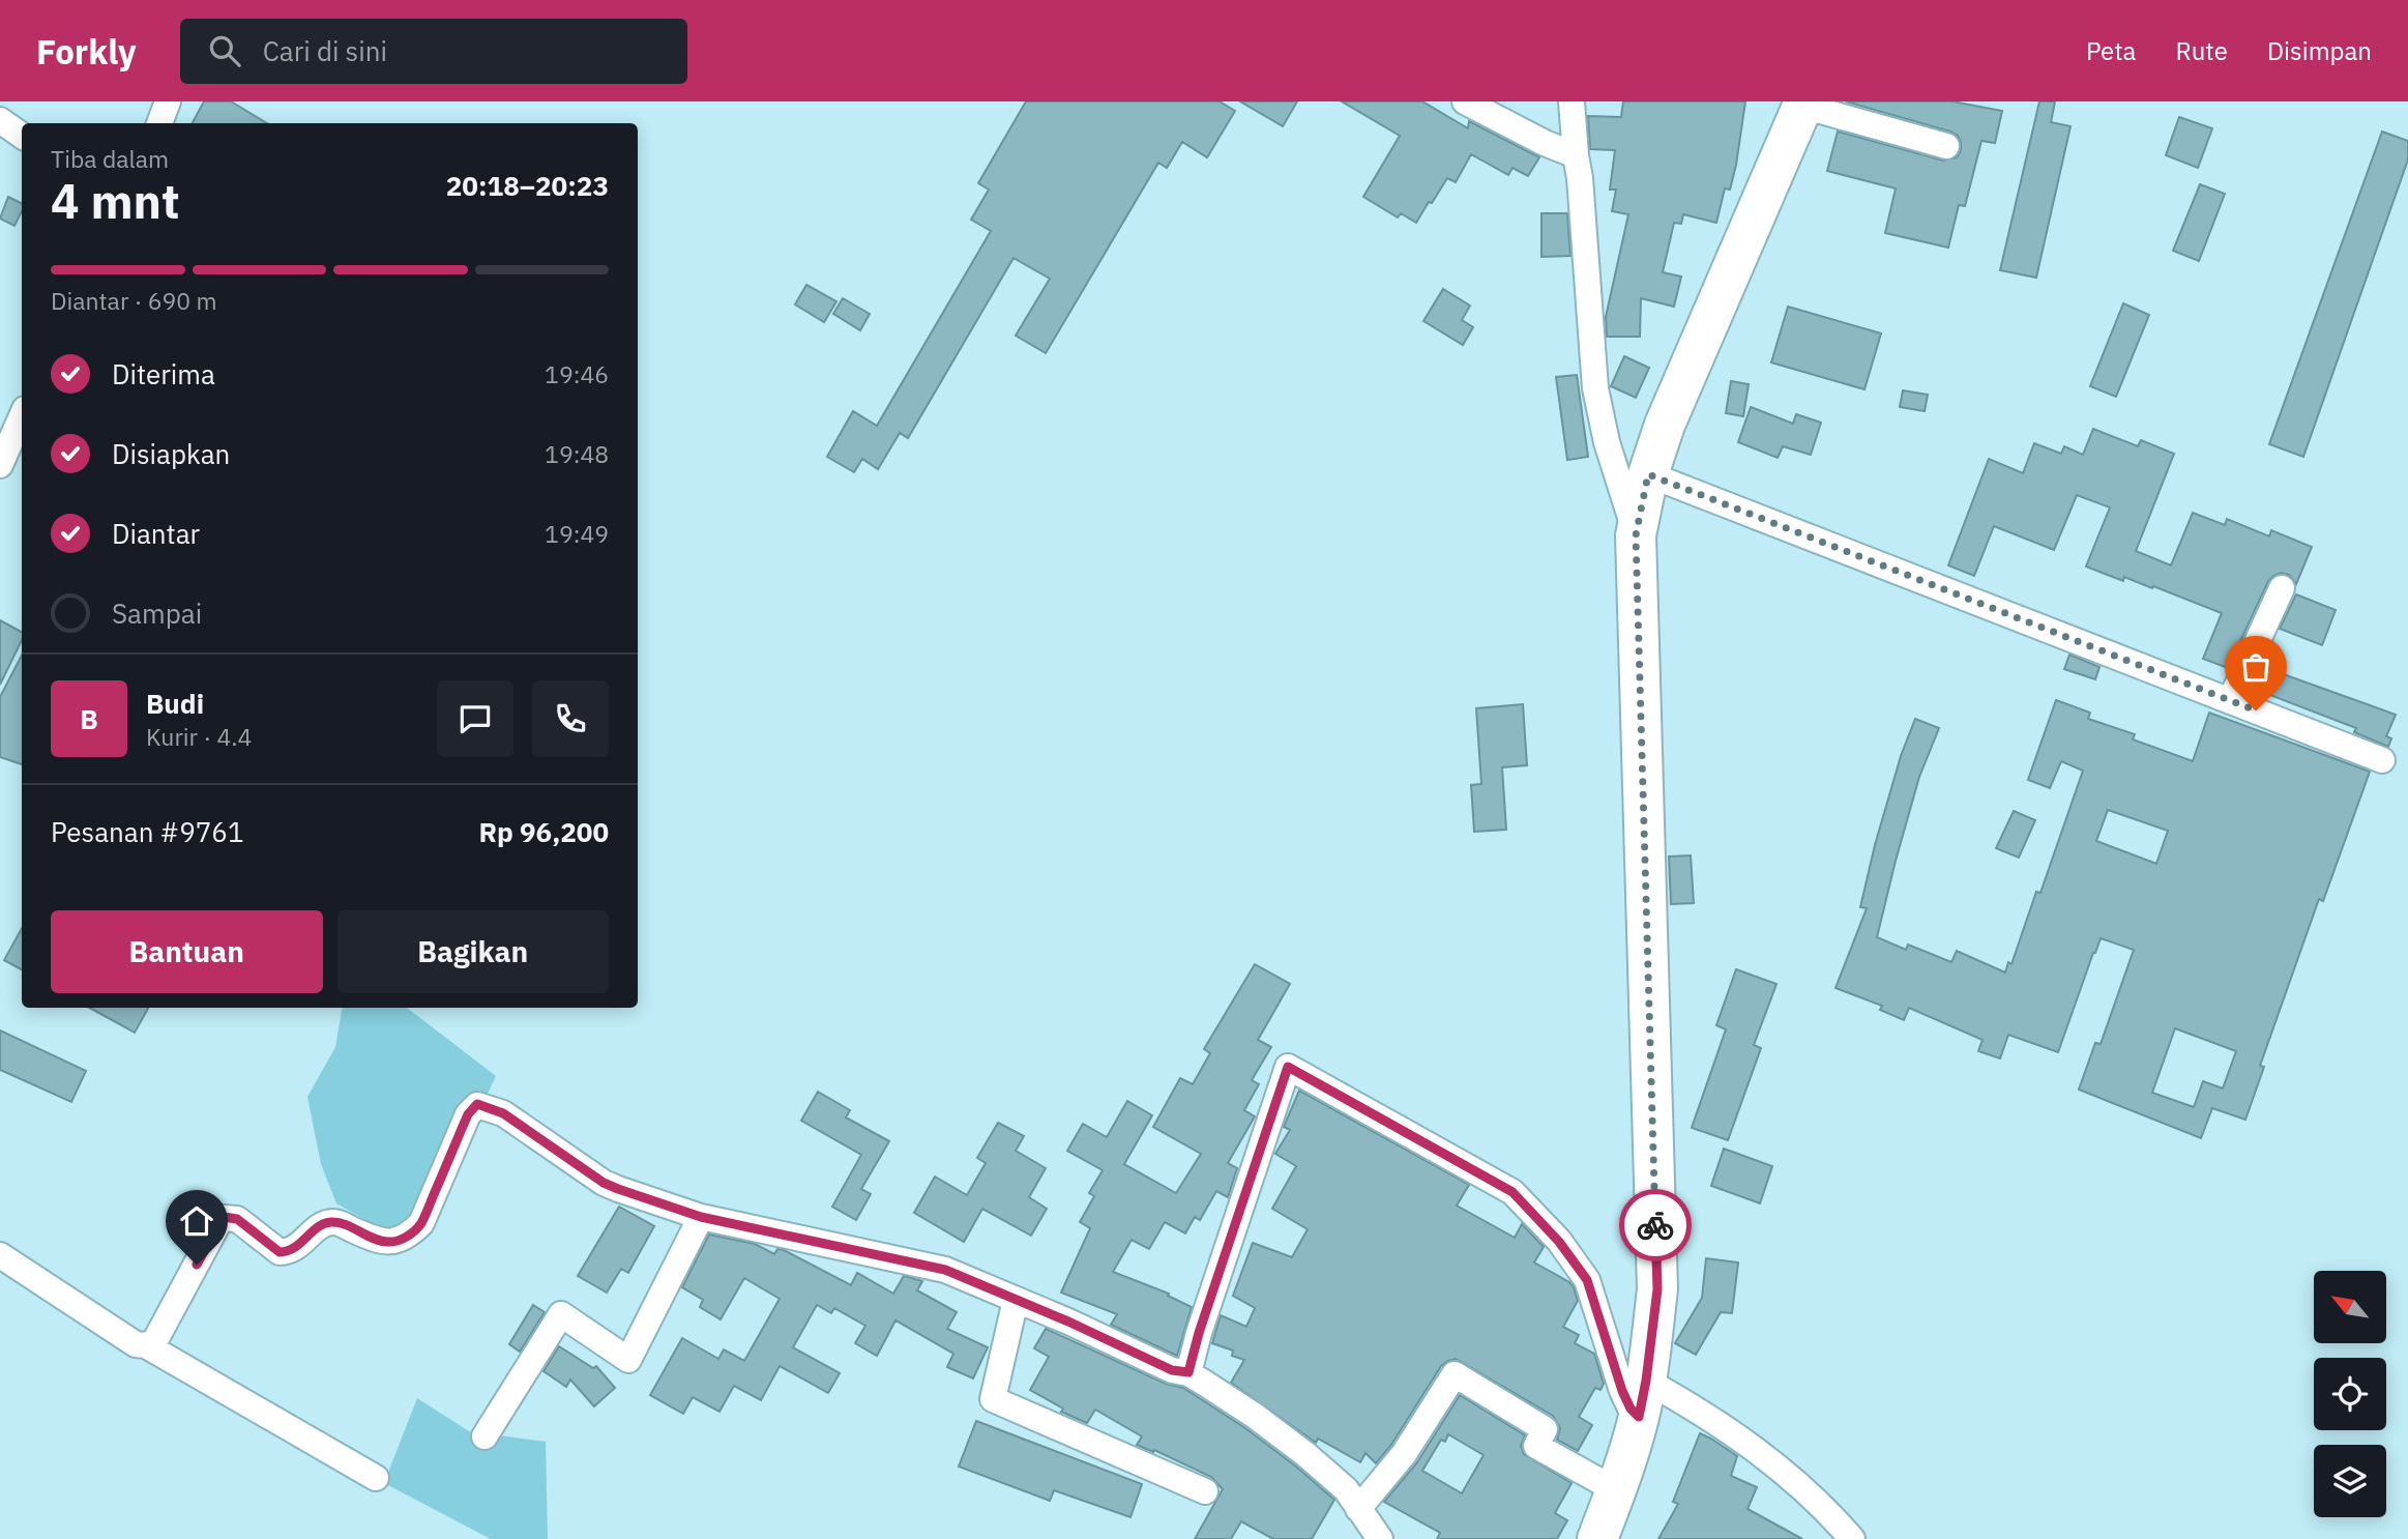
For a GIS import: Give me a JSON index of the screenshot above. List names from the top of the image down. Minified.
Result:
{"north":"top left","page":{"header":"Forkly","search":"Cari di sini","nav":["Peta","Rute","Disimpan"],"heading":["4 mnt","Tiba dalam","20:18–20:23"],"panel":["Budi","Kurir · 4.4","Pesanan #9761","Rp 96,200"],"bar":"Diantar · 690 m","list":[["Diterima","19:46"],["Disiapkan","19:48"],["Diantar","19:49"],"Sampai"],"round":"B","buttons":["Bantuan","Bagikan"]}}
